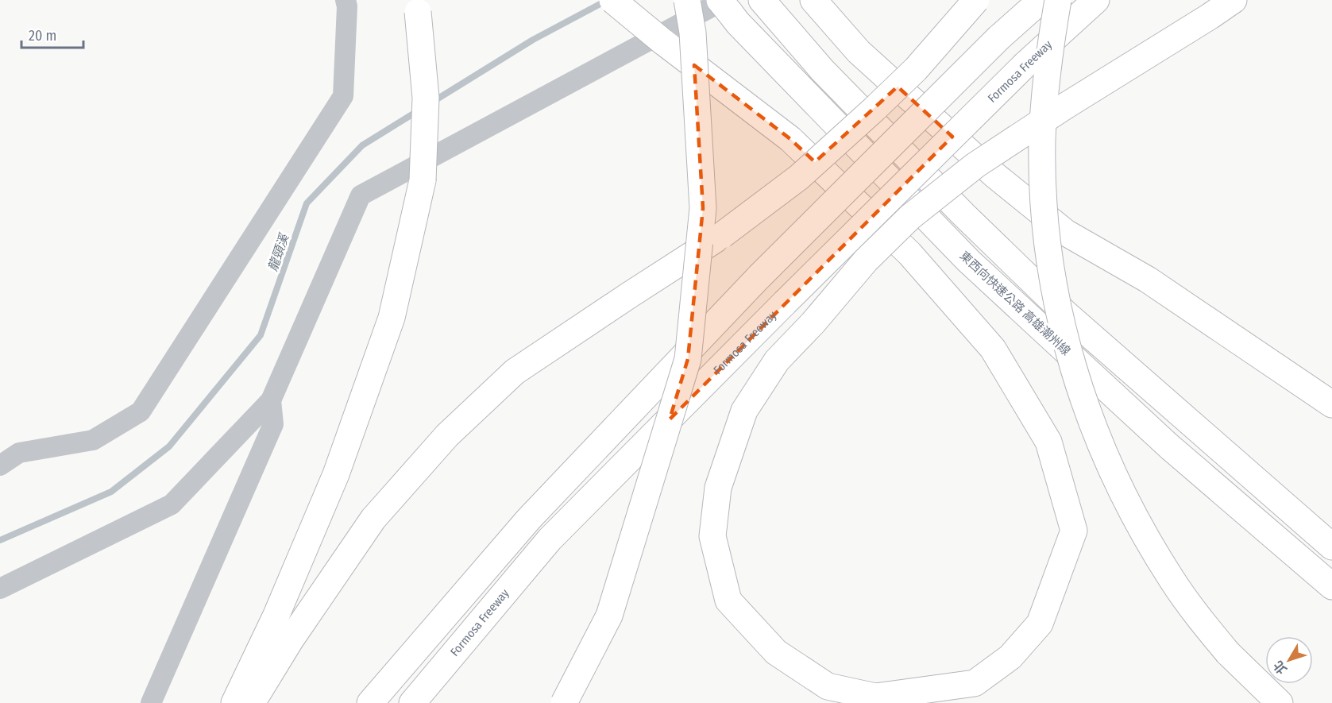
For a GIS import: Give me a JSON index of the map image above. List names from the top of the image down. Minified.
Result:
{"streets":{"highway":["Formosa Freeway","東西向快速公路 高雄潮州線"]},"water":["龍頸溪"],"scale_bar":"20 m","north":"bottom left"}
